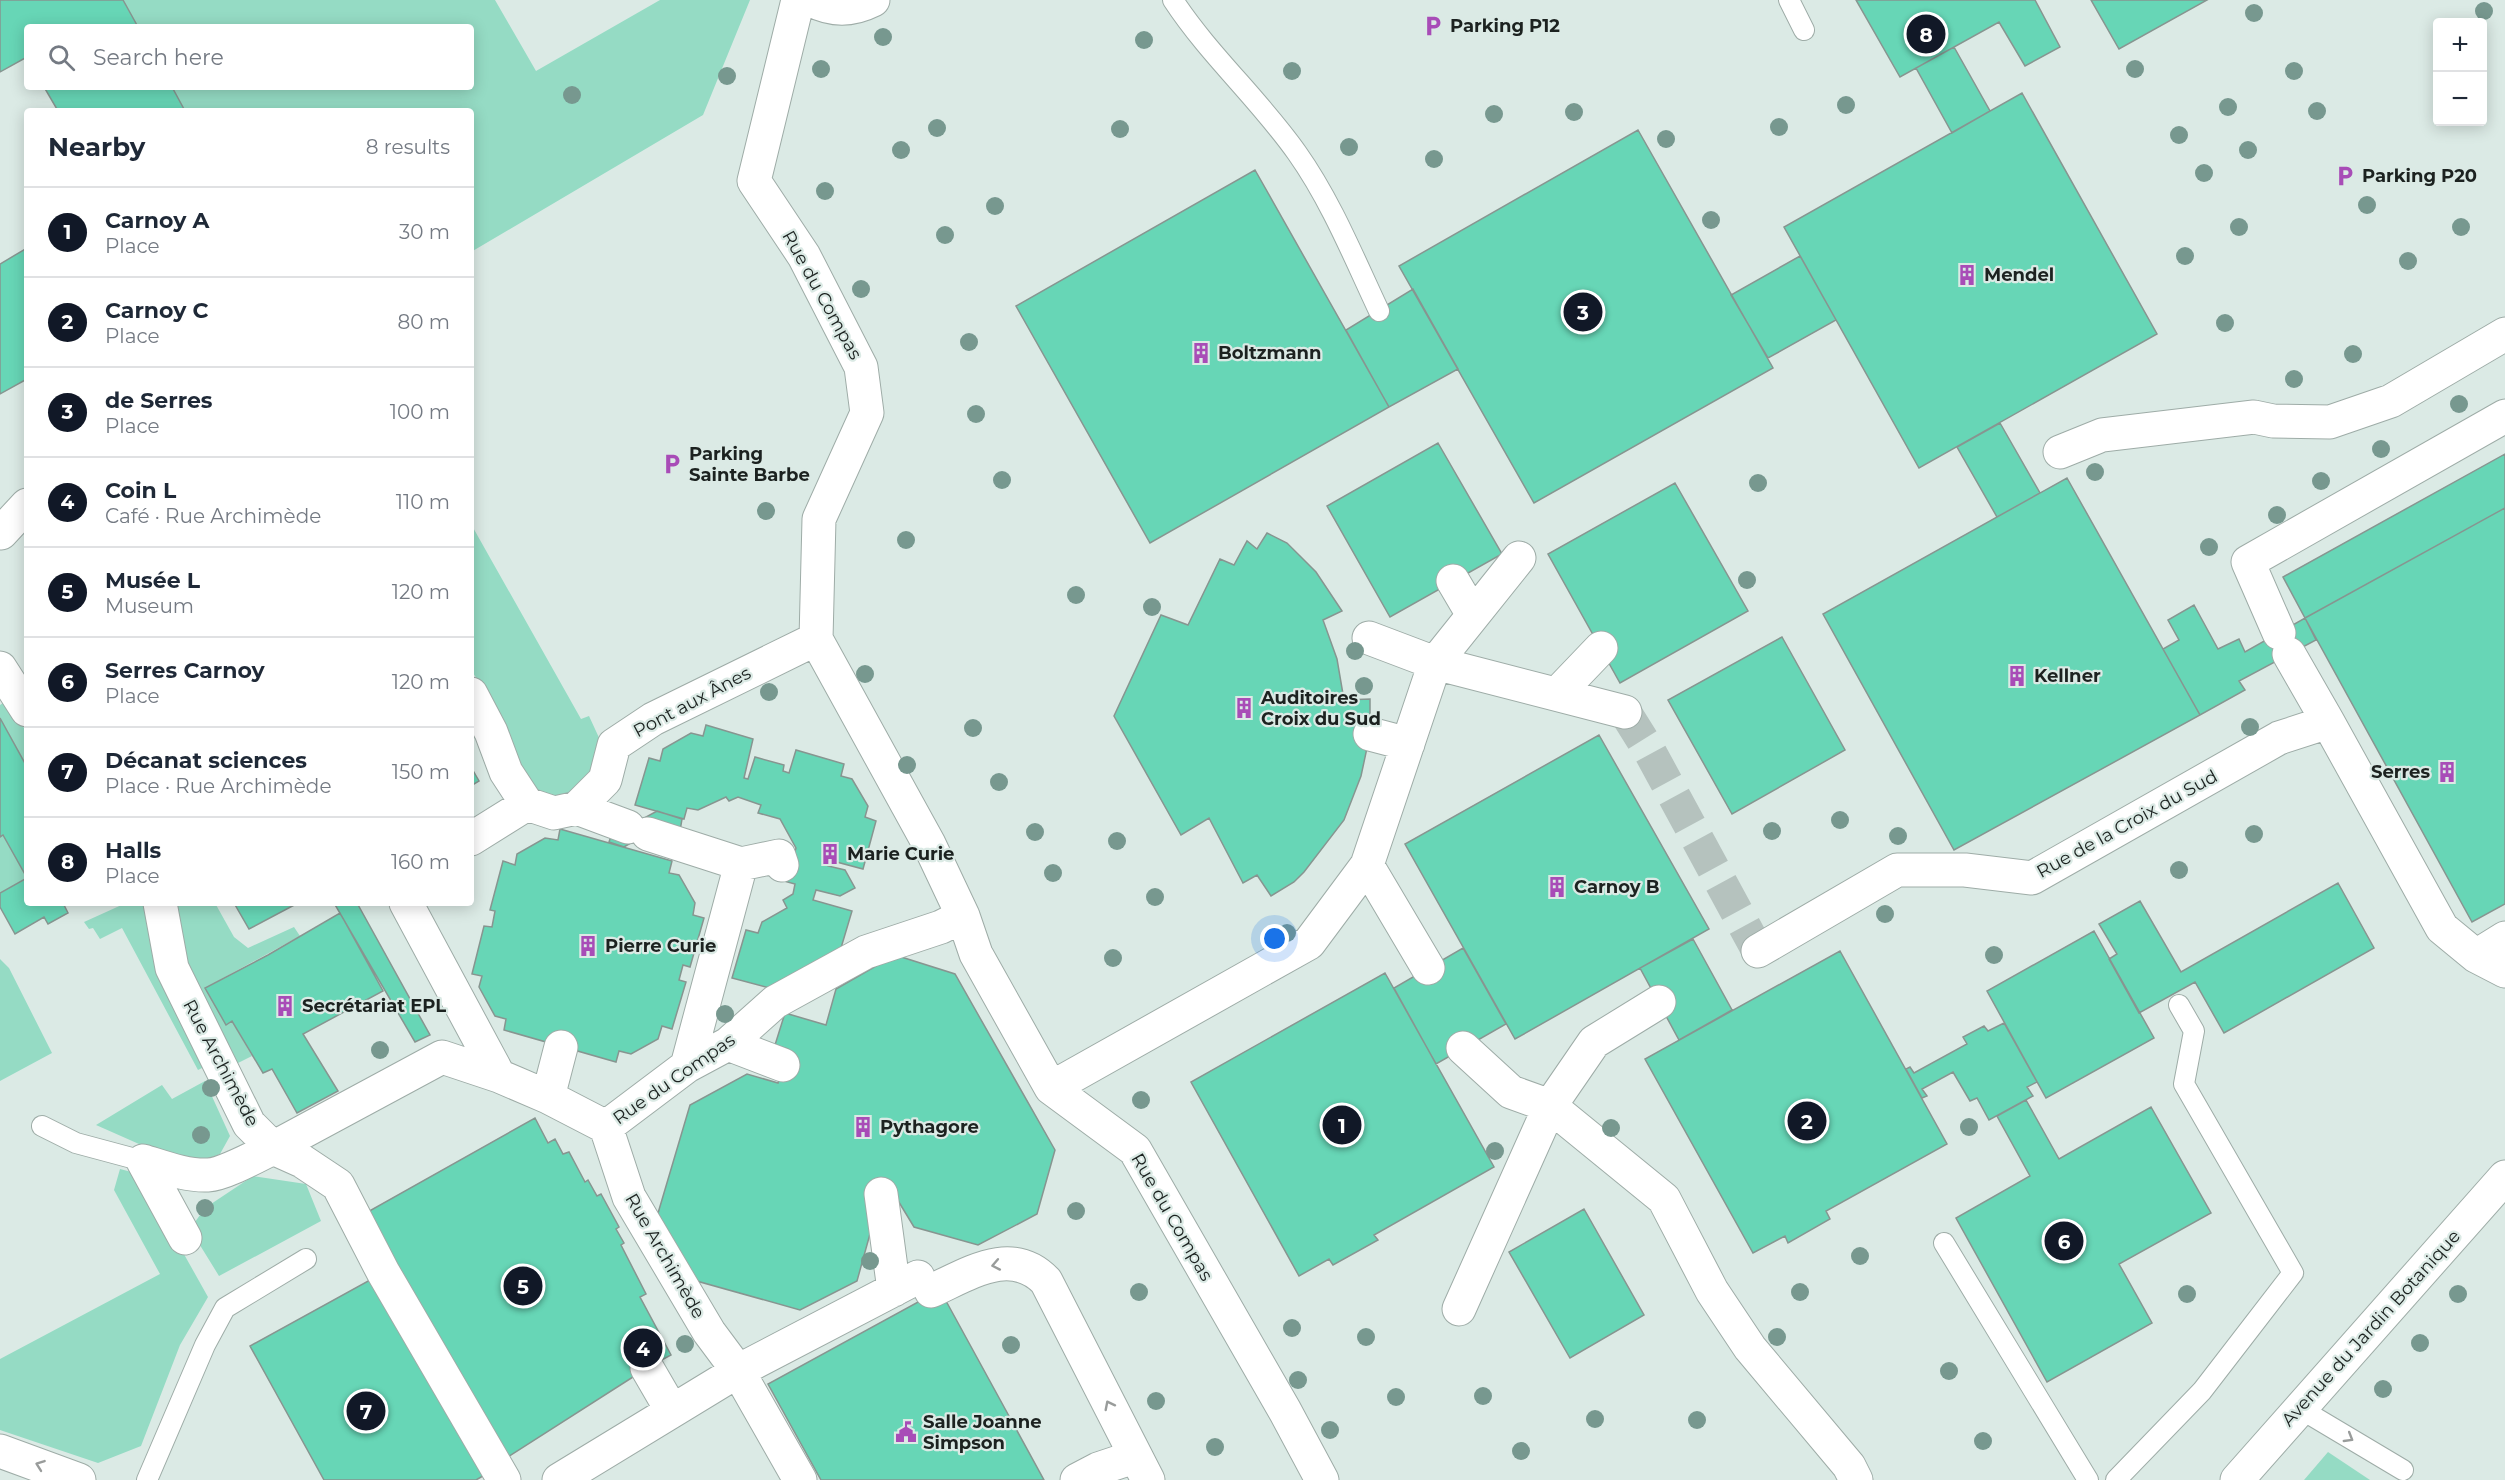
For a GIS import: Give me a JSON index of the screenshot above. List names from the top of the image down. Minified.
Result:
{"streets":{"street":["Rue du Compas","Pont aux Ânes","Rue de la Croix du Sud","Rue Archimède","Avenue du Jardin Botanique"]},"crossings":[["Rue du Compas","Pont aux Ânes"],["Rue du Compas","Rue Archimède"]],"places":{"parking":["Parking P12","Parking P20","Parking Sainte Barbe"],"building":["Mendel","Boltzmann","Kellner","Auditoires Croix du Sud","Serres","Marie Curie","Carnoy B","Pierre Curie","Secrétariat EPL","Pythagore"],"public building":["Salle Joanne Simpson"]},"page":{"pins":["8","3","2","1","6","5","4","7"],"map_buttons":["+","−"],"search":"Search here","heading":["Nearby","8 results"],"list":[{"mark":"1","name":"Carnoy A","note":"Place","value":"30 m"},{"mark":"2","name":"Carnoy C","note":"Place","value":"80 m"},{"mark":"3","name":"de Serres","note":"Place","value":"100 m"},{"mark":"4","name":"Coin L","note":"Café · Rue Archimède","value":"110 m"},{"mark":"5","name":"Musée L","note":"Museum","value":"120 m"},{"mark":"6","name":"Serres Carnoy","note":"Place","value":"120 m"},{"mark":"7","name":"Décanat sciences","note":"Place · Rue Archimède","value":"150 m"},{"mark":"8","name":"Halls","note":"Place","value":"160 m"}]}}
